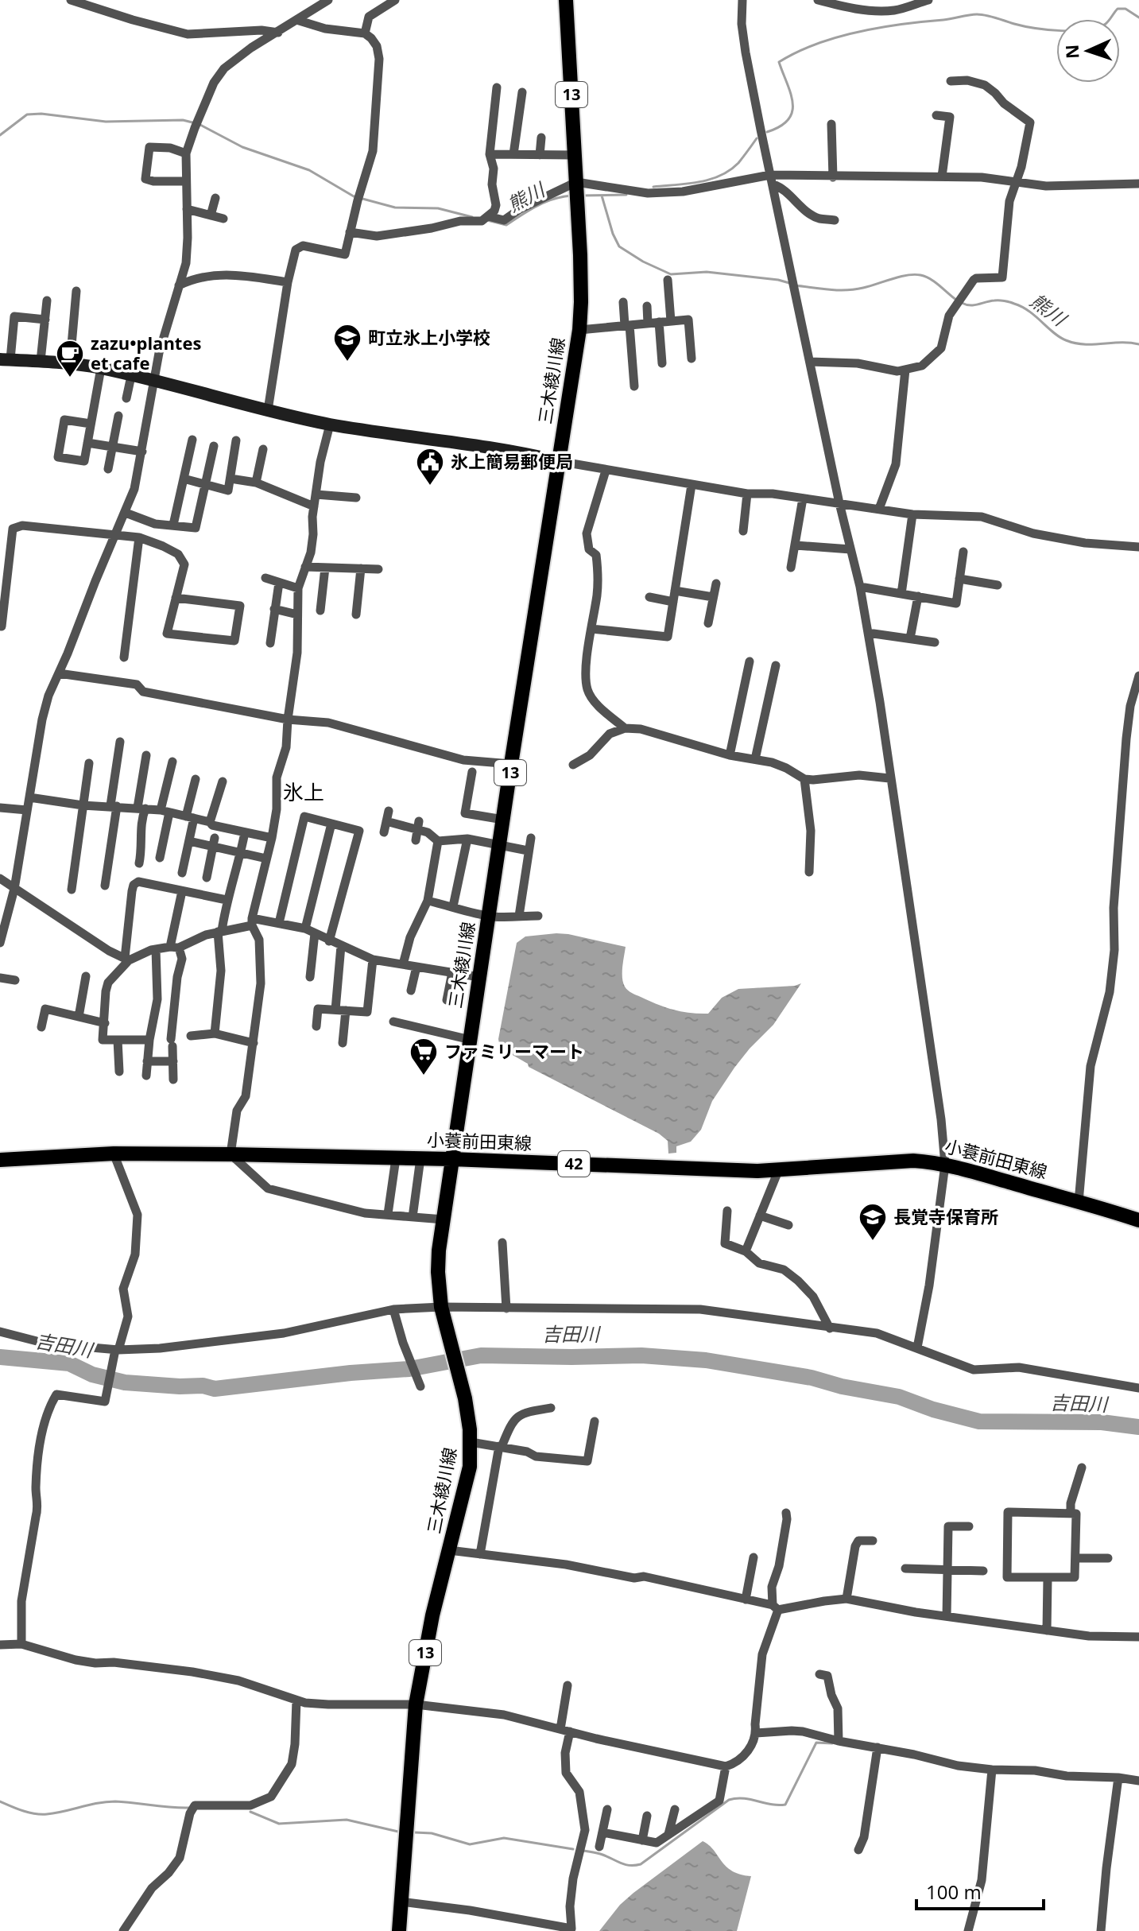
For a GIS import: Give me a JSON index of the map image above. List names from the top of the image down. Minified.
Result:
{"streets":{"main road":["13","三木綾川線","小蓑前田東線","42"]},"crossings":[["三木綾川線","小蓑前田東線"]],"districts":["氷上"],"water":["熊川","吉田川"],"places":{"school or university":["町立氷上小学校","長覚寺保育所"],"cafe":["zazu•plantes et cafe"],"public building":["氷上簡易郵便局"],"supermarket":["ファミリーマート"]},"scale_bar":"100 m","north":"left"}
